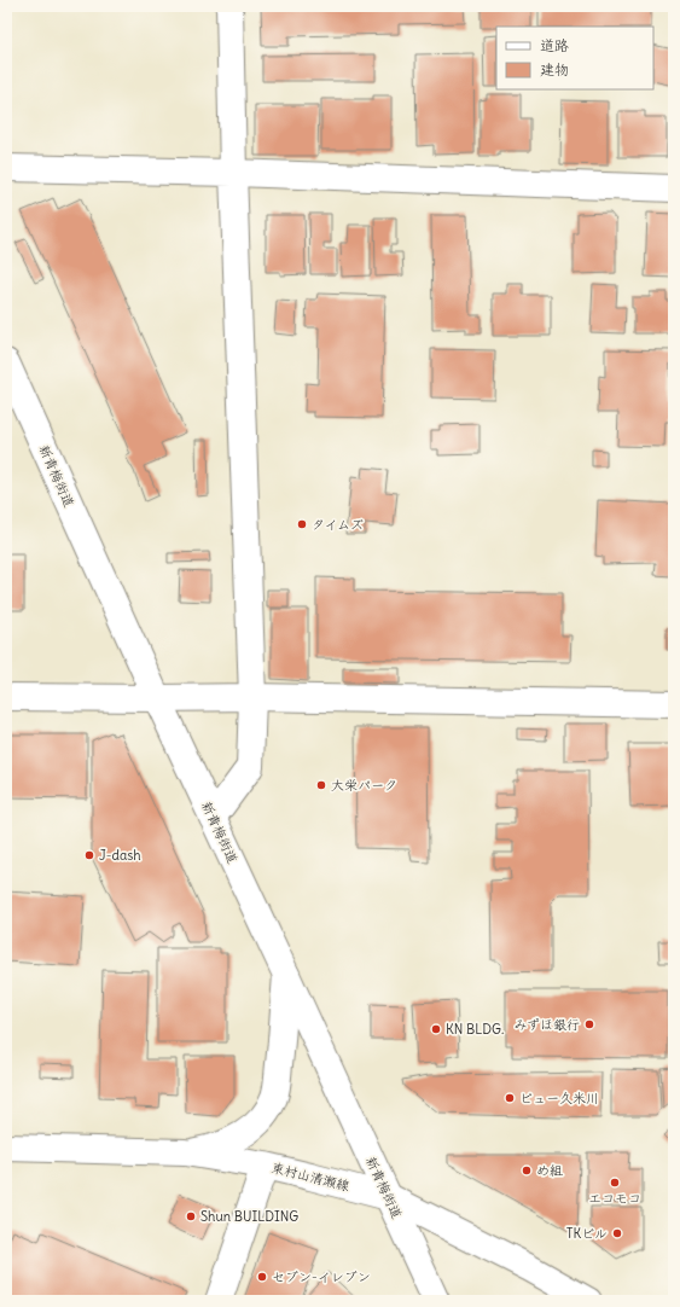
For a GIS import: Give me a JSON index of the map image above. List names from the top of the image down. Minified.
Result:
{"streets":{"street":["新青梅街道","東村山清瀬線"]},"crossings":[["新青梅街道","東村山清瀬線"]],"places":["タイムズ","大栄パーク","J-dash","みずほ銀行","KN BLDG.","ビュー久米川","め組","エコモコ","Shun BUILDING","TKビル","セブン-イレブン"],"legend":["道路","建物"]}
